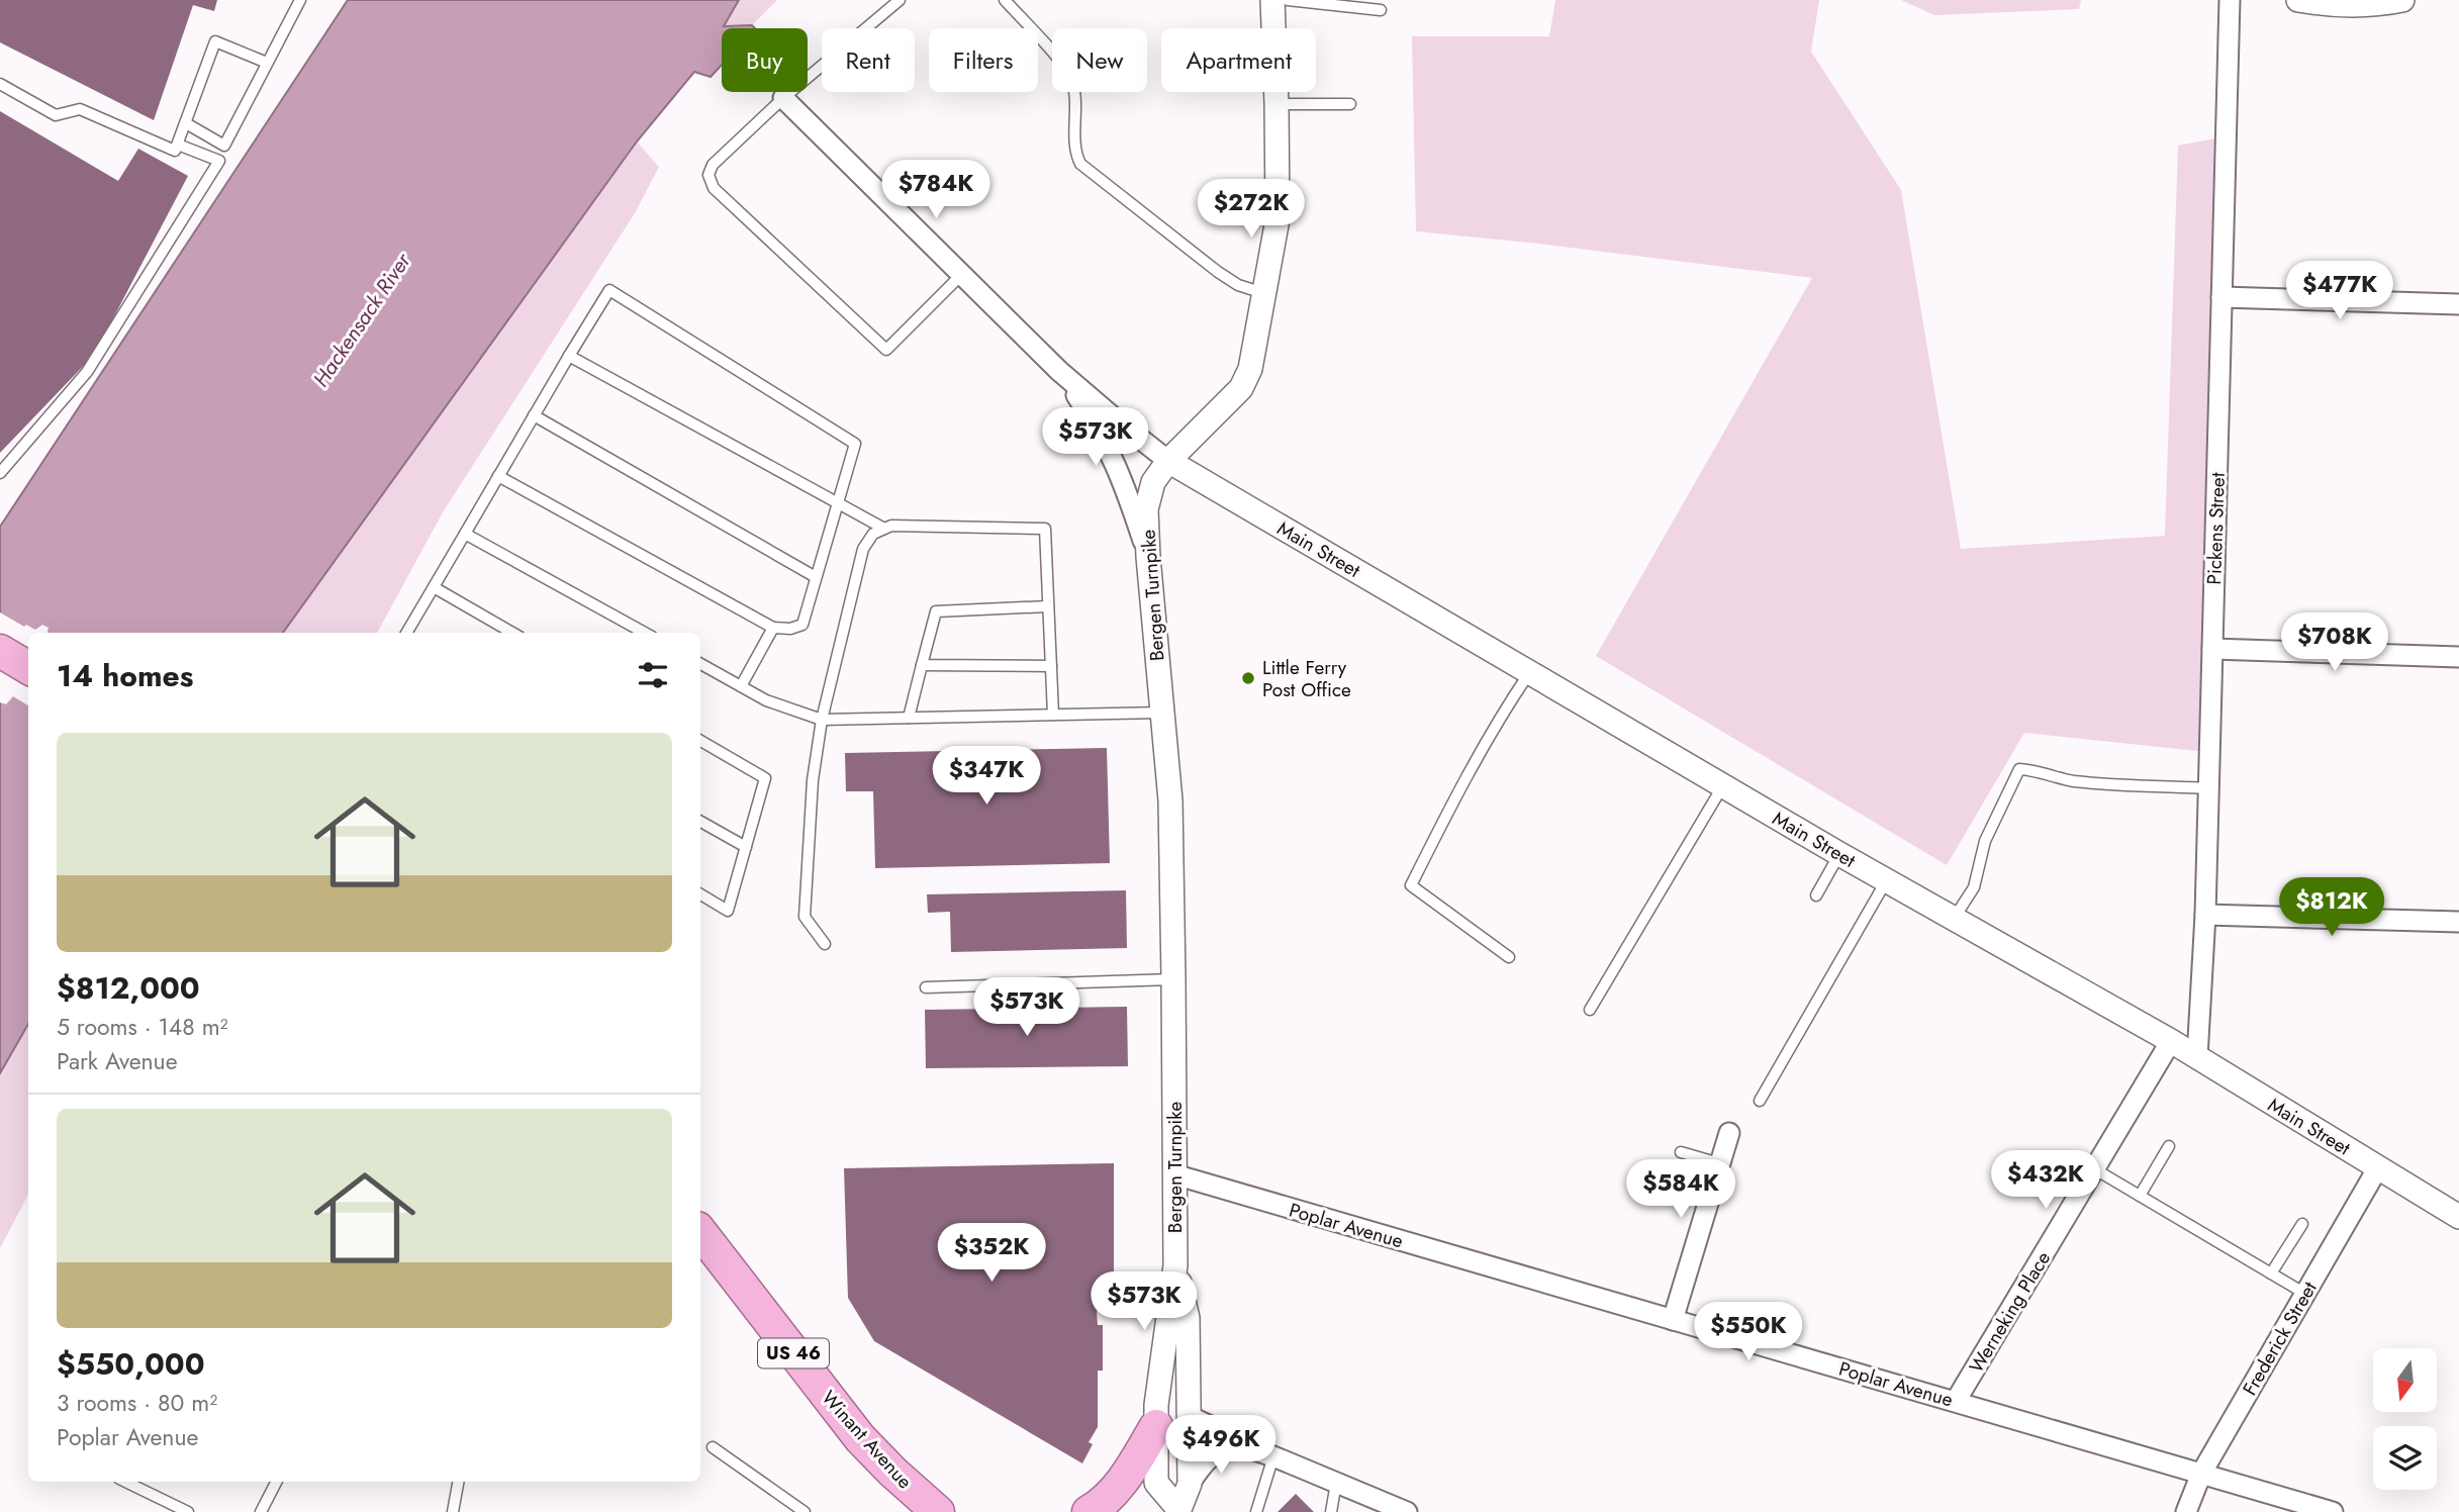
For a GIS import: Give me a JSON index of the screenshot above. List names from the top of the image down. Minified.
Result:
{"streets":{"highway":["US 46","Winant Avenue"],"street":["Pickens Street","Main Street","Bergen Turnpike","Poplar Avenue","Werneking Place","Frederick Street"]},"crossings":[["Pickens Street","Main Street"],["Main Street","Bergen Turnpike"],["Main Street","Werneking Place"],["Main Street","Frederick Street"],["Bergen Turnpike","Poplar Avenue"],["Poplar Avenue","Werneking Place"],["Poplar Avenue","Frederick Street"]],"water":["Hackensack River"],"places":["Little Ferry Post Office"],"north":"bottom","page":{"chip":["Buy","Rent","Filters","New","Apartment"],"price":["$784K","$272K","$477K","$573K","$708K","$347K","$812K","$573K","$432K","$584K","$352K","$573K","$550K","$496K"],"heading":"14 homes","list":[{"name":"$812,000","note":"5 rooms · 148 m² · Park Avenue"},{"name":"$550,000","note":"3 rooms · 80 m² · Poplar Avenue"}]}}
